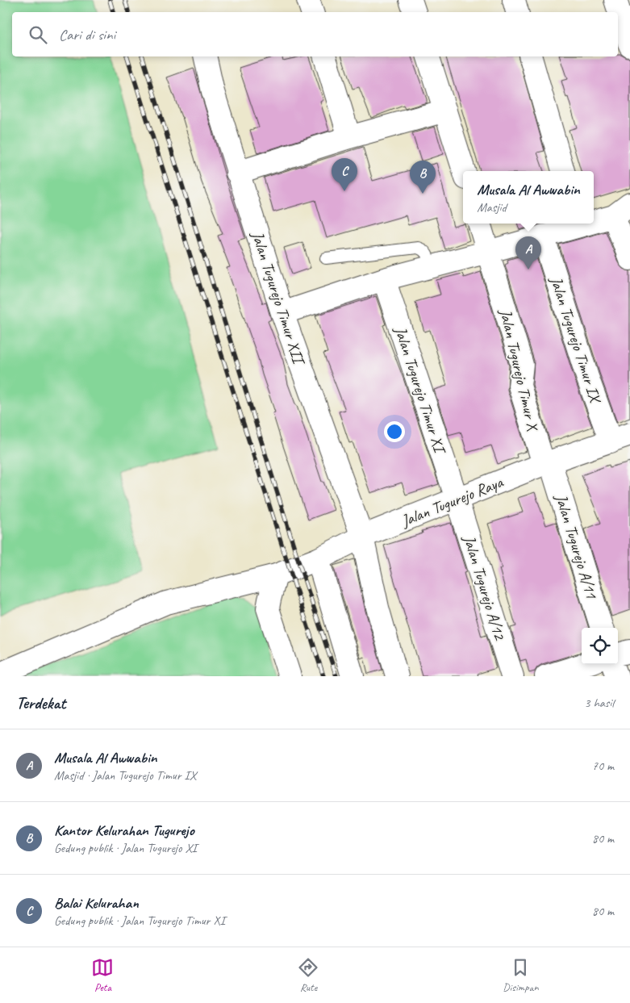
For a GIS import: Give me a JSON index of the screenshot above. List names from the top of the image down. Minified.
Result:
{"streets":{"street":["Jalan Tugurejo Timur XII","Jalan Tugurejo Timur IX","Jalan Tugurejo Timur X","Jalan Tugurejo Timur XI","Jalan Tugurejo Raya","Jalan Tugurejo A/11","Jalan Tugurejo A/12"]},"crossings":[["Jalan Tugurejo Timur XII","Jalan Tugurejo Raya"],["Jalan Tugurejo Timur IX","Jalan Tugurejo Raya"],["Jalan Tugurejo Timur X","Jalan Tugurejo Raya"],["Jalan Tugurejo Timur X","Jalan Tugurejo A/11"],["Jalan Tugurejo Timur XI","Jalan Tugurejo Raya"],["Jalan Tugurejo Timur XI","Jalan Tugurejo A/12"],["Jalan Tugurejo Raya","Jalan Tugurejo A/11"],["Jalan Tugurejo Raya","Jalan Tugurejo A/12"]],"page":{"search":"Cari di sini","pins":["C","B","A"],"popup":["Musala Al Awwabin","Masjid"],"heading":["Terdekat","3 hasil"],"list":[{"mark":"A","name":"Musala Al Awwabin","note":"Masjid · Jalan Tugurejo Timur IX","value":"70 m"},{"mark":"B","name":"Kantor Kelurahan Tugurejo","note":"Gedung publik · Jalan Tugurejo XI","value":"80 m"},{"mark":"C","name":"Balai Kelurahan","note":"Gedung publik · Jalan Tugurejo Timur XI","value":"80 m"}],"nav":["Peta","Rute","Disimpan"]}}
